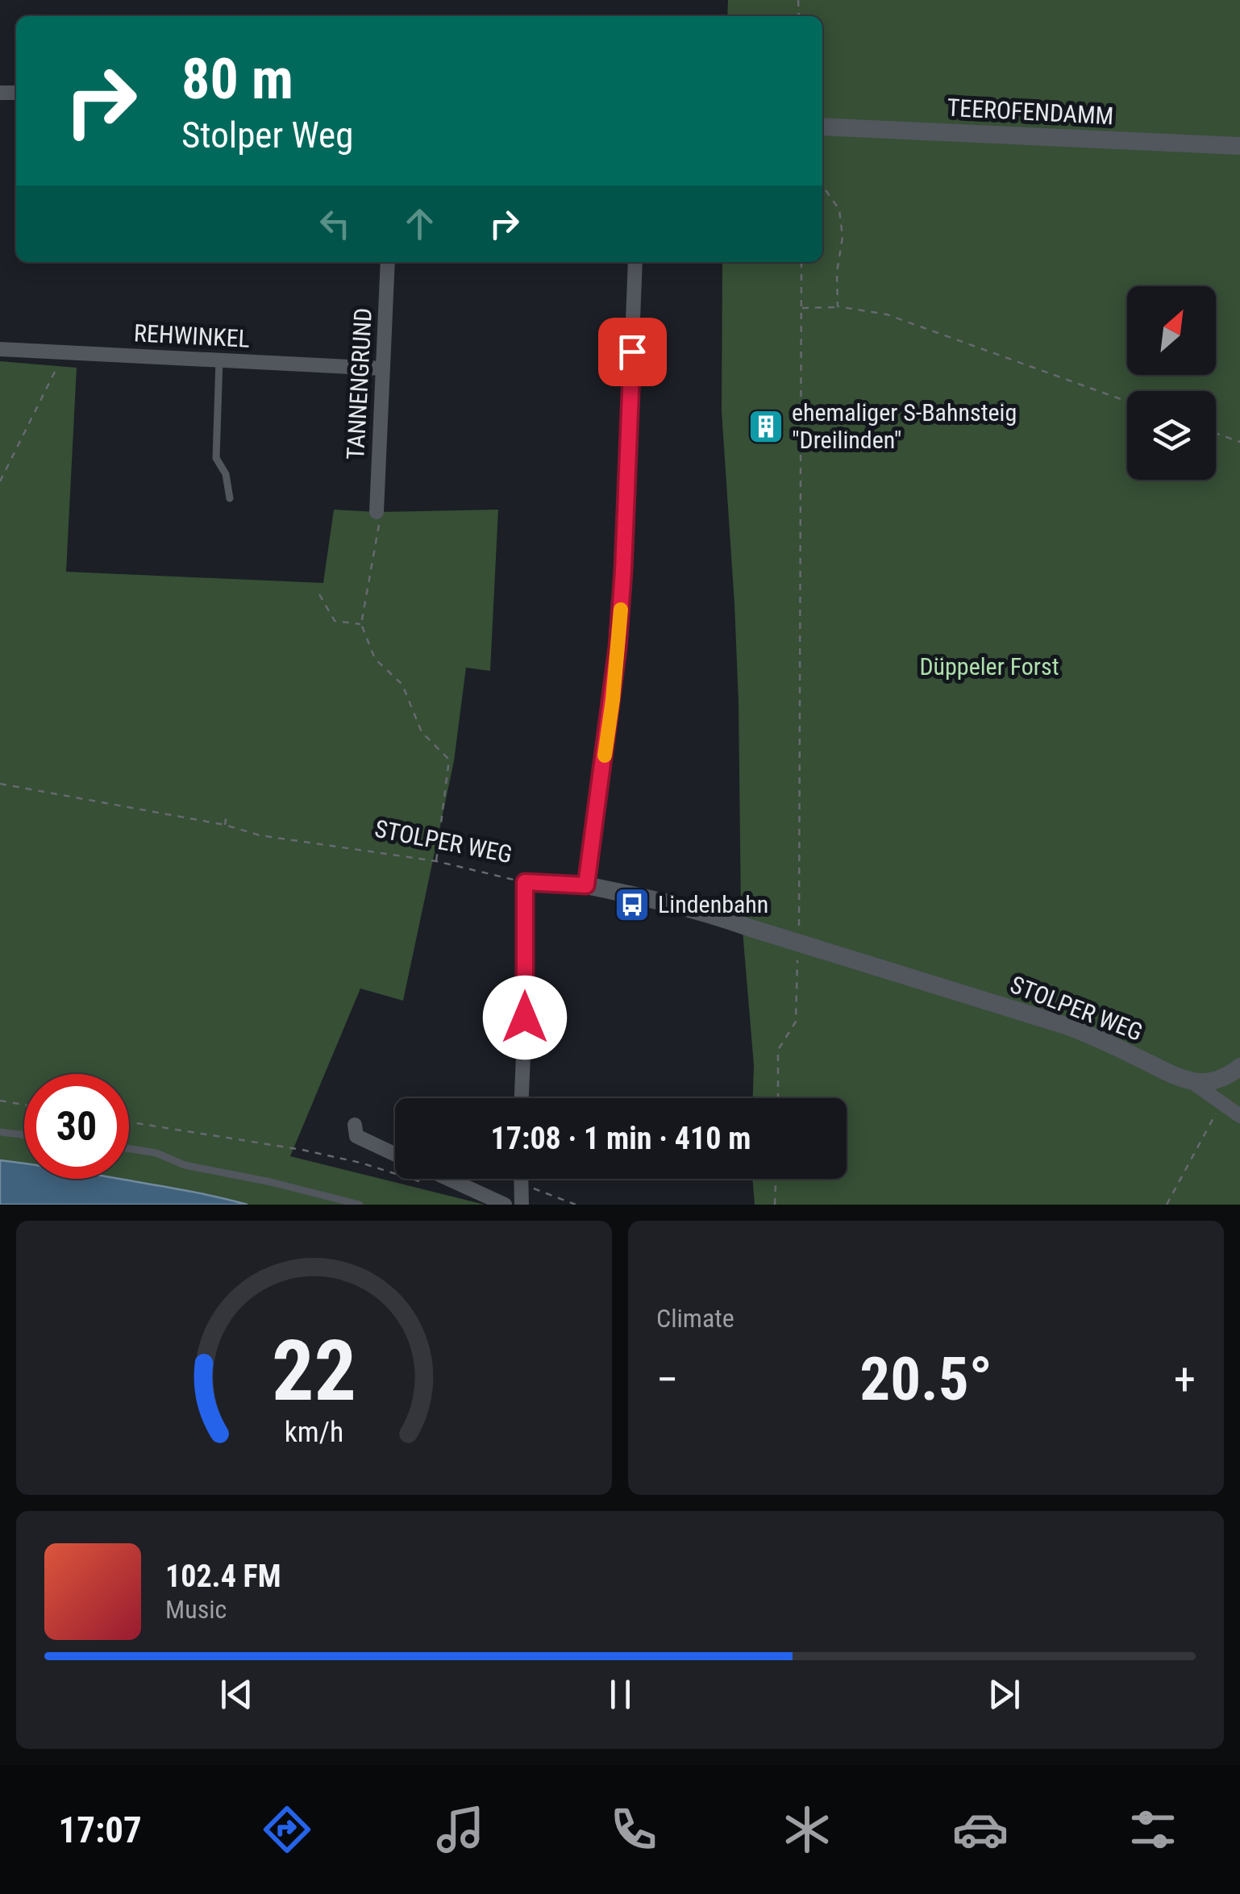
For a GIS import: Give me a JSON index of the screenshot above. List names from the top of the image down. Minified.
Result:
{"streets":{"street":["TEEROFENDAMM","REHWINKEL","TANNENGRUND","STOLPER WEG"]},"crossings":[["REHWINKEL","TANNENGRUND"]],"parks":["Düppeler Forst"],"places":{"building":["ehemaliger S-Bahnsteig \"Dreilinden\""],"bus stop":["Lindenbahn"]},"north":"top right","page":{"turn":["80 m","Stolper Weg"],"limit":"30","trip":"17:08 · 1 min · 410 m","tile":"Climate","heat":["−","20.5°","+"],"song":["102.4 FM","Music"],"tabs":"17:07","gauge":["22","km/h"]}}
